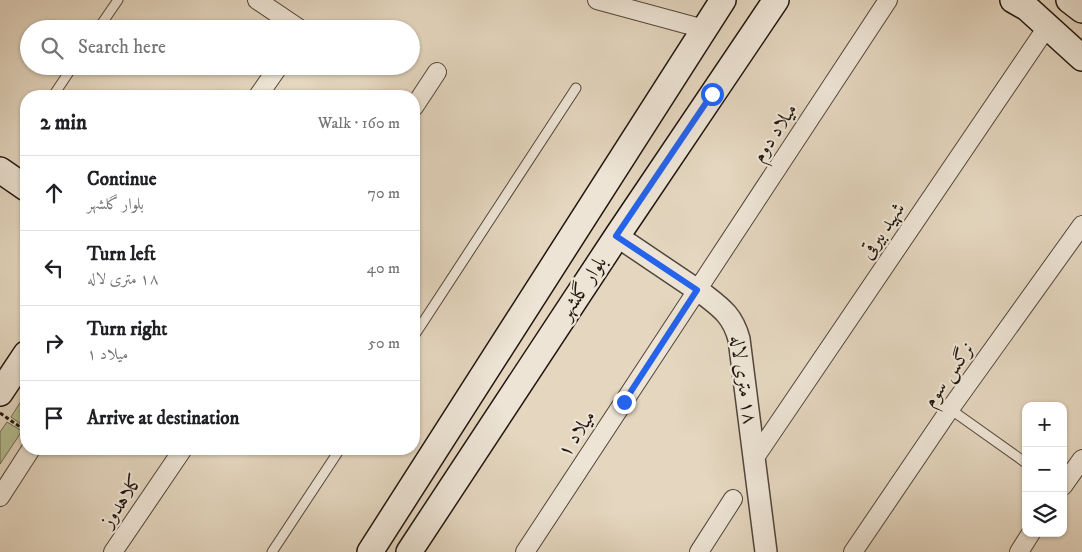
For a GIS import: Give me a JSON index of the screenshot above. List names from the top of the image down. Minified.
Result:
{"streets":{"main road":["بلوار گلشهر"],"street":["میلاد دوم","شهید بیرقی","نرگس سوم","١٨ متری لاله","میلاد ۱","کلاهدوز"]},"crossings":[["میلاد دوم","١٨ متری لاله"],["میلاد دوم","میلاد ۱"],["شهید بیرقی","١٨ متری لاله"],["بلوار گلشهر","١٨ متری لاله"],["١٨ متری لاله","میلاد ۱"]],"page":{"search":"Search here","heading":["2 min","Walk · 160 m"],"list":[["Continue","بلوار گلشهر","70 m"],["Turn left","١٨ متری لاله","40 m"],["Turn right","میلاد ۱","50 m"],"Arrive at destination"],"map_buttons":["+","−"]}}
